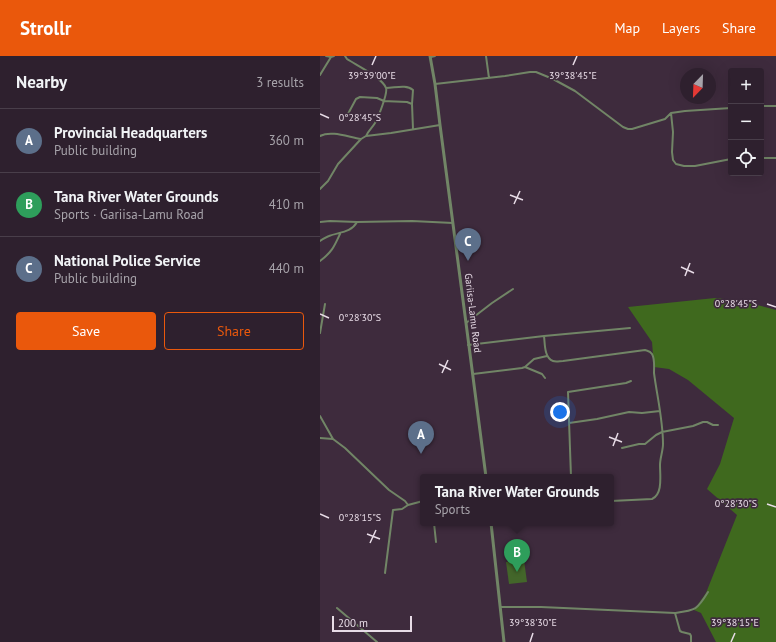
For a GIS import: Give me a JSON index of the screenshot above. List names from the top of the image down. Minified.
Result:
{"streets":{"street":["Gariisa-Lamu Road"]},"scale_bar":"200 m","north":"bottom left","page":{"header":"Strollr","nav":["Map","Layers","Share"],"heading":["Nearby","3 results"],"map_buttons":["+","−"],"list":[{"mark":"A","name":"Provincial Headquarters","note":"Public building","value":"360 m"},{"mark":"B","name":"Tana River Water Grounds","note":"Sports · Gariisa-Lamu Road","value":"410 m"},{"mark":"C","name":"National Police Service","note":"Public building","value":"440 m"}],"pins":["C","A","B"],"buttons":["Save","Share"],"popup":["Tana River Water Grounds","Sports"],"scale":"200 m"},"coordinates":["39°39'00\"E","39°38'45\"E","0°28'45\"S","0°28'30\"S","0°28'15\"S","39°38'30\"E","39°38'15\"E"]}
